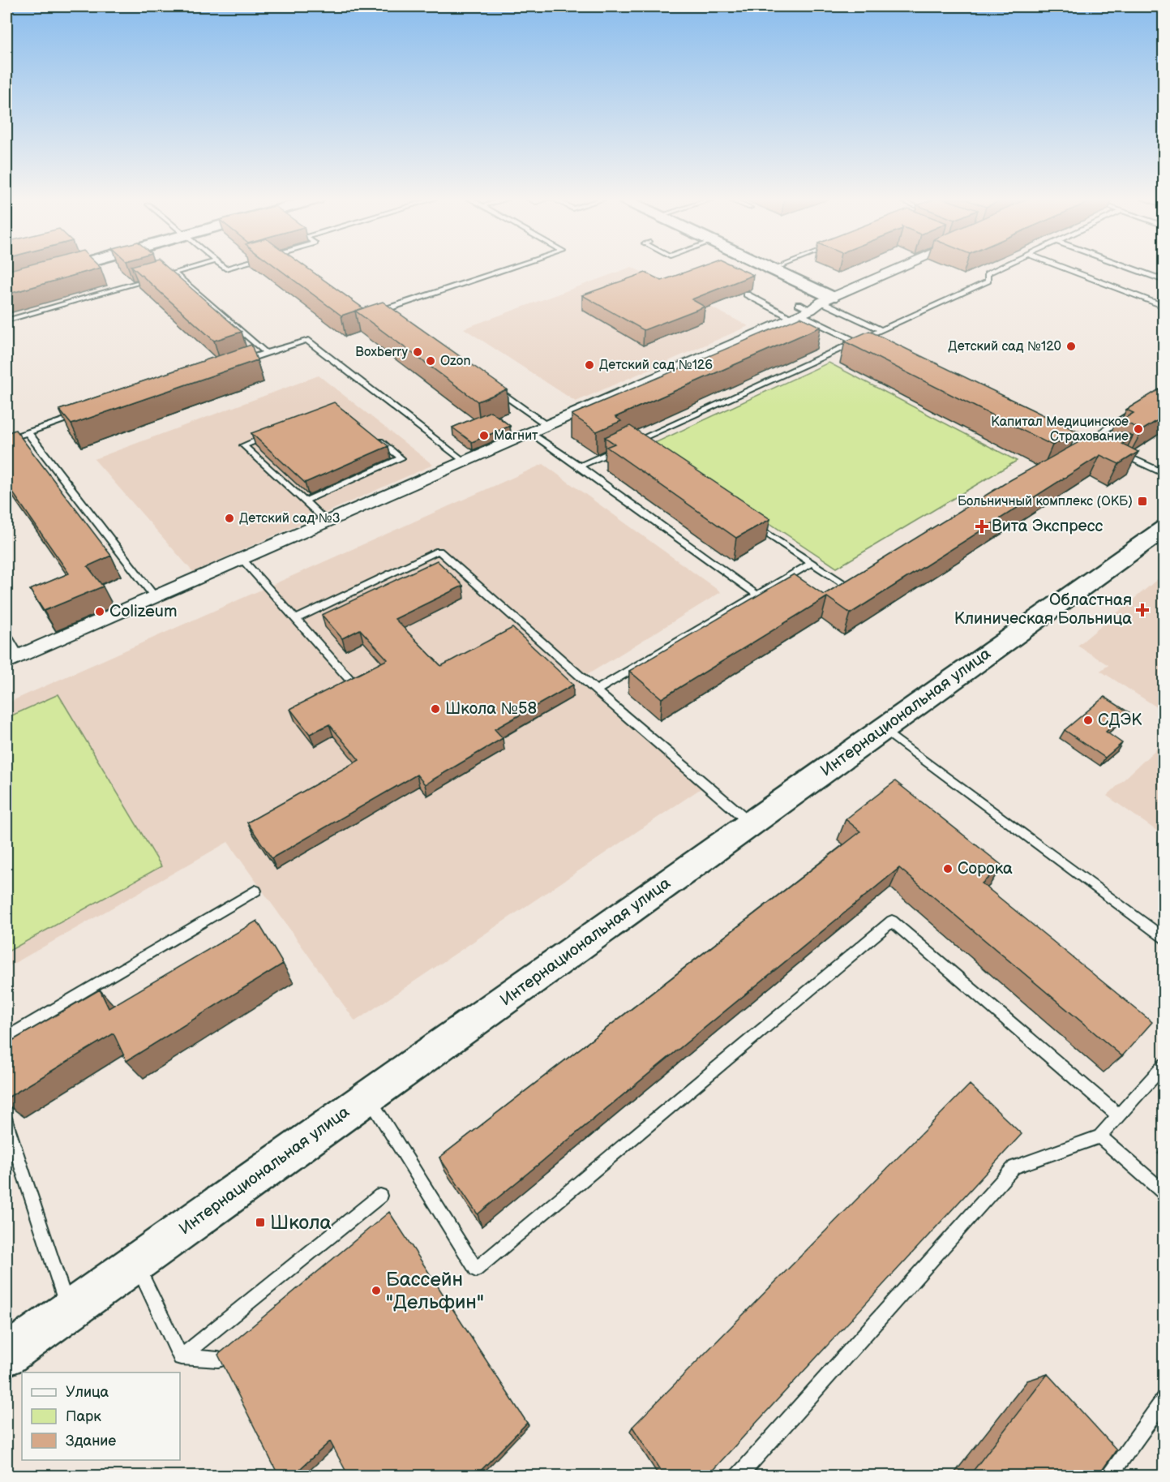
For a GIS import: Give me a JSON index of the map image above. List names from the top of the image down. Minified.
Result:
{"streets":{"main road":["Интернациональная улица"]},"places":{"other":["Детский сад №120","Boxberry","Ozon","Детский сад №126","Капитал Медицинское Страхование","Магнит","Детский сад №3","Colizeum","Школа №58","СДЭК","Сорока","Бассейн \"Дельфин\""],"transit":["Больничный комплекс (ОКБ)","Школа"],"health":["Вита Экспресс","Областная Клиническая Больница"]},"legend":["Улица","Парк","Здание"]}
